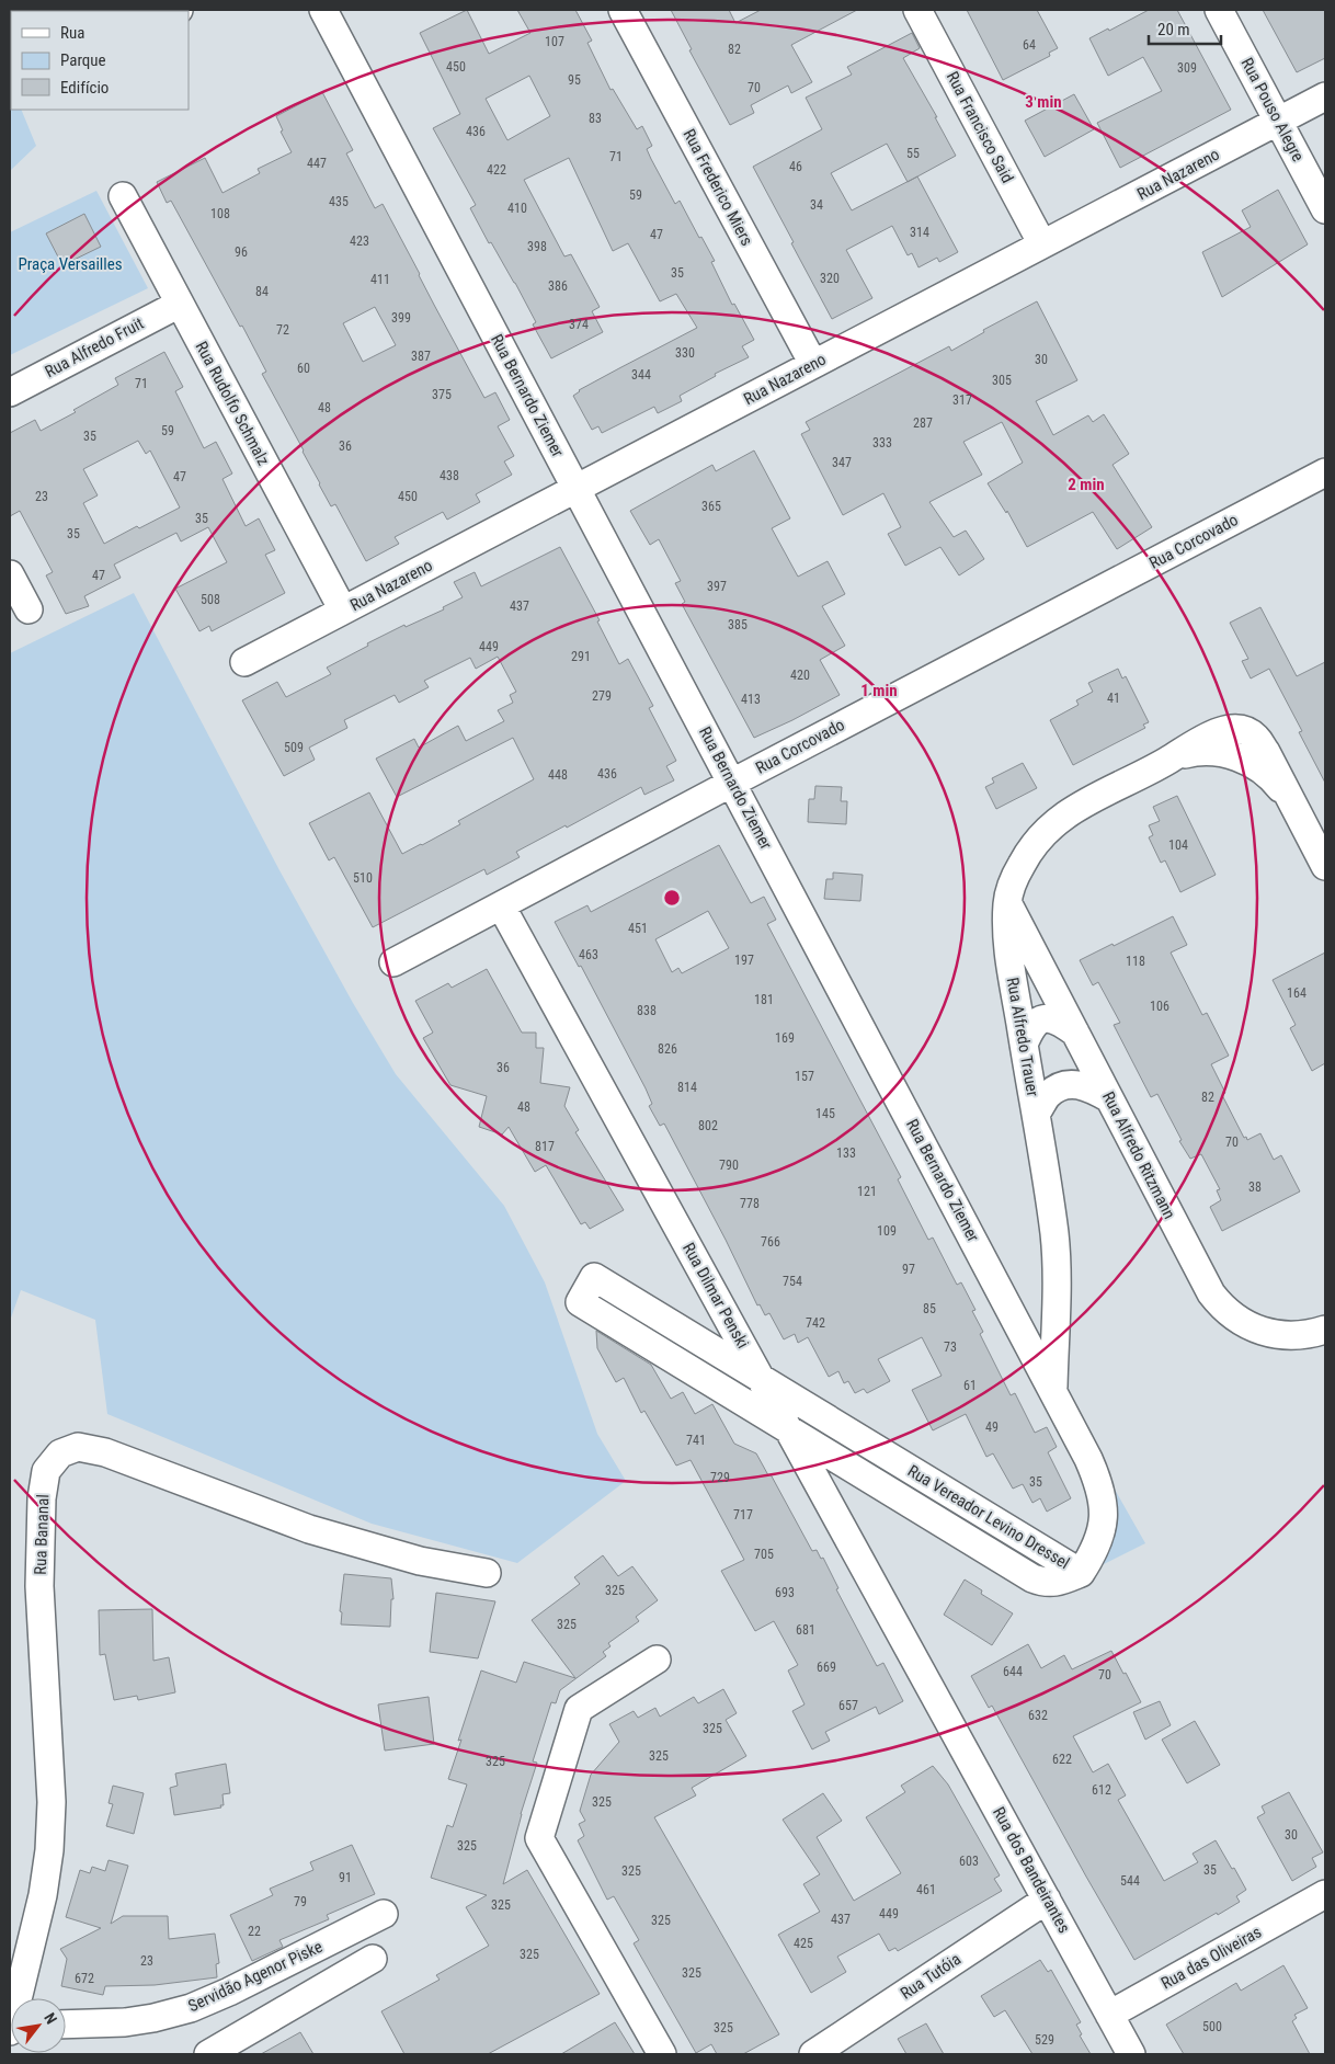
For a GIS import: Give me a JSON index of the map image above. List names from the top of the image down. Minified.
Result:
{"streets":{"street":["Rua Pouso Alegre","Rua Francisco Said","Rua Nazareno","Rua Frederico Miers","Rua Alfredo Fruit","Rua Bernardo Ziemer","Rua Rudolfo Schmalz","Rua Corcovado","Rua Alfredo Trauer","Rua Alfredo Ritzmann","Rua Dilmar Penski","Rua Vereador Levino Dressel","Rua Bananal","Rua dos Bandeirantes","Rua das Oliveiras","Servidão Agenor Piske","Rua Tutóia"]},"crossings":[["Rua Pouso Alegre","Rua Nazareno"],["Rua Francisco Said","Rua Nazareno"],["Rua Nazareno","Rua Frederico Miers"],["Rua Nazareno","Rua Bernardo Ziemer"],["Rua Nazareno","Rua Rudolfo Schmalz"],["Rua Alfredo Fruit","Rua Rudolfo Schmalz"],["Rua Bernardo Ziemer","Rua Corcovado"],["Rua Bernardo Ziemer","Rua Alfredo Trauer"],["Rua Bernardo Ziemer","Rua Vereador Levino Dressel"],["Rua Corcovado","Rua Dilmar Penski"],["Rua Alfredo Trauer","Rua Alfredo Ritzmann"],["Rua Dilmar Penski","Rua Vereador Levino Dressel"],["Rua Dilmar Penski","Rua dos Bandeirantes"],["Rua dos Bandeirantes","Rua das Oliveiras"],["Rua dos Bandeirantes","Rua Tutóia"]],"parks":["Praça Versailles"],"house_numbers":["107","64","82","450","309","95","70","83","436","55","71","447","46","422","59","435","34","410","108","314","47","423","398","96","35","320","411","386","84","399","374","72","330","387","30","60","344","305","71","375","317","48","287","59","35","333","36","347","438","47","23","450","365","35","35","47","397","508","437","385","449","291","420","279","41","413","509","436","448","104","510","451","463","197","118","164","181","106","838","169","826","36","157","814","82","48","145","802","70","817","133","790","38","121","778","109","766","97","754","85","742","73","61","49","741","729","35","717","705","325","693","325","681","669","644","70","657","632","325","325","622","325","612","325","30","325","603","35","325","91","544","461","79","325","449","437","325","22","425","325","23","325","672","500","325","529"],"legend":["Rua","Parque","Edifício"],"scale_bar":"20 m","north":"top right","rings":["3 min","2 min","1 min"]}
